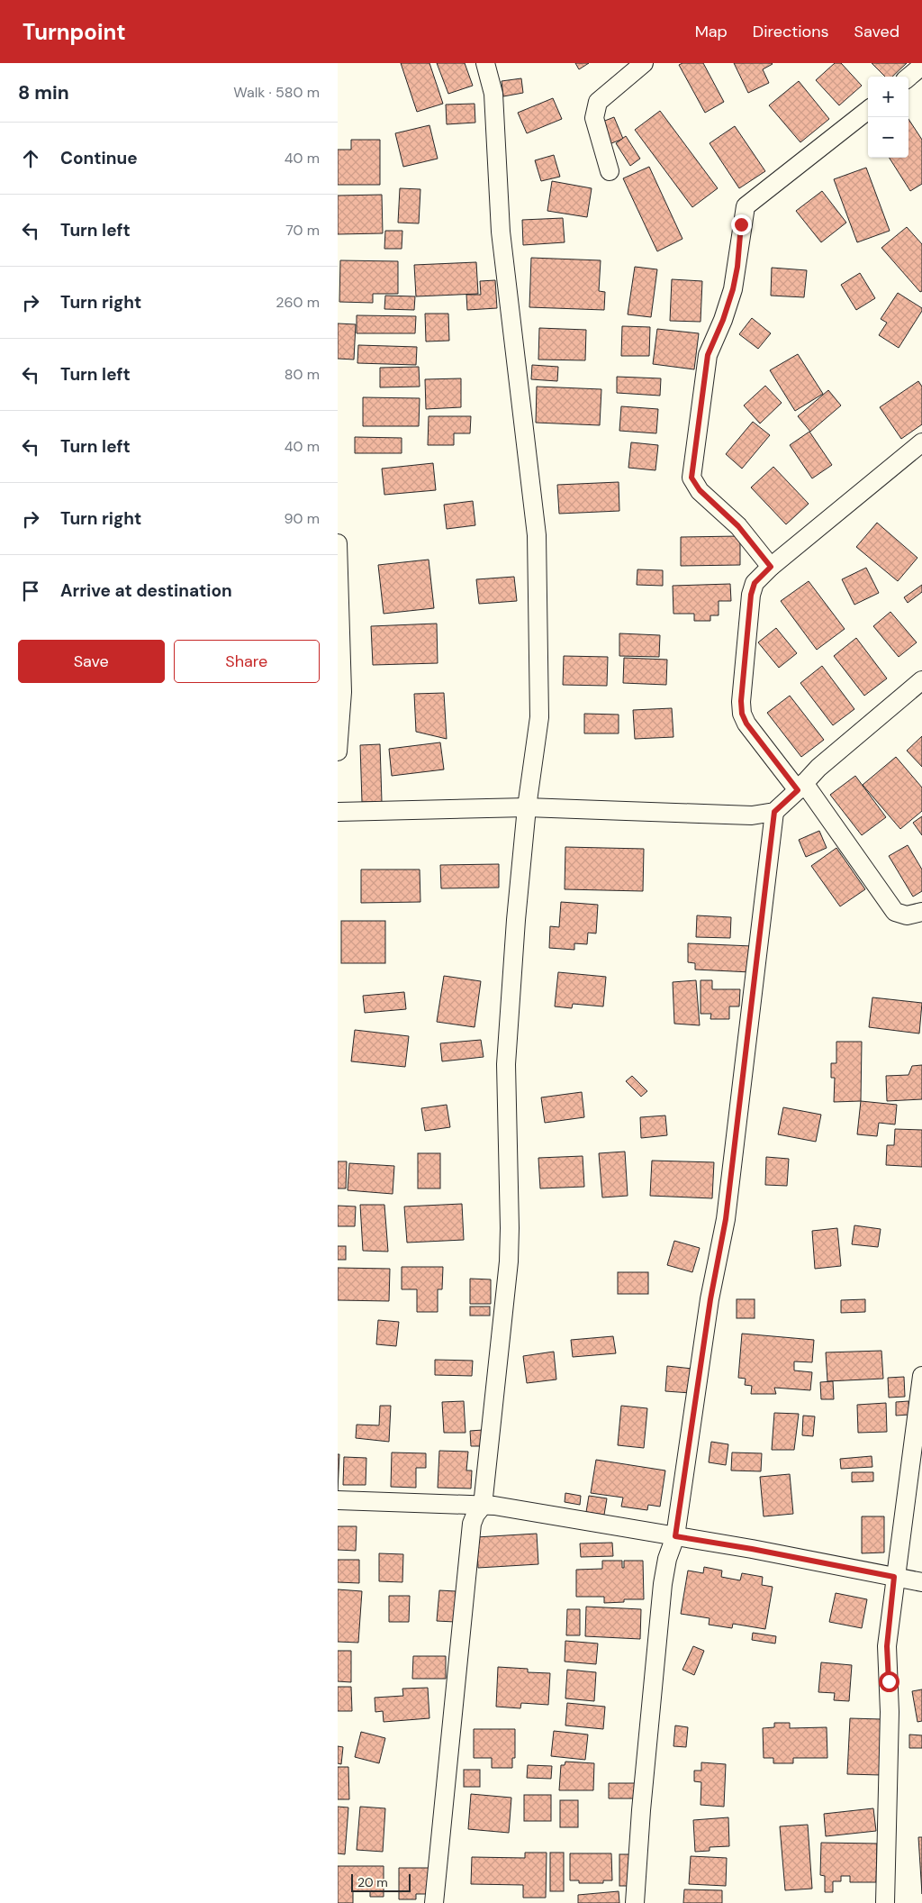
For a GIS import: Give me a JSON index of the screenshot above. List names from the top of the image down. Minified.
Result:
{"scale_bar":"20 m","page":{"header":"Turnpoint","nav":["Map","Directions","Saved"],"heading":["8 min","Walk · 580 m"],"map_buttons":["+","−"],"list":[["Continue","40 m"],["Turn left","70 m"],["Turn right","260 m"],["Turn left","80 m"],["Turn left","40 m"],["Turn right","90 m"],"Arrive at destination"],"buttons":["Save","Share"],"scale":"20 m"}}
